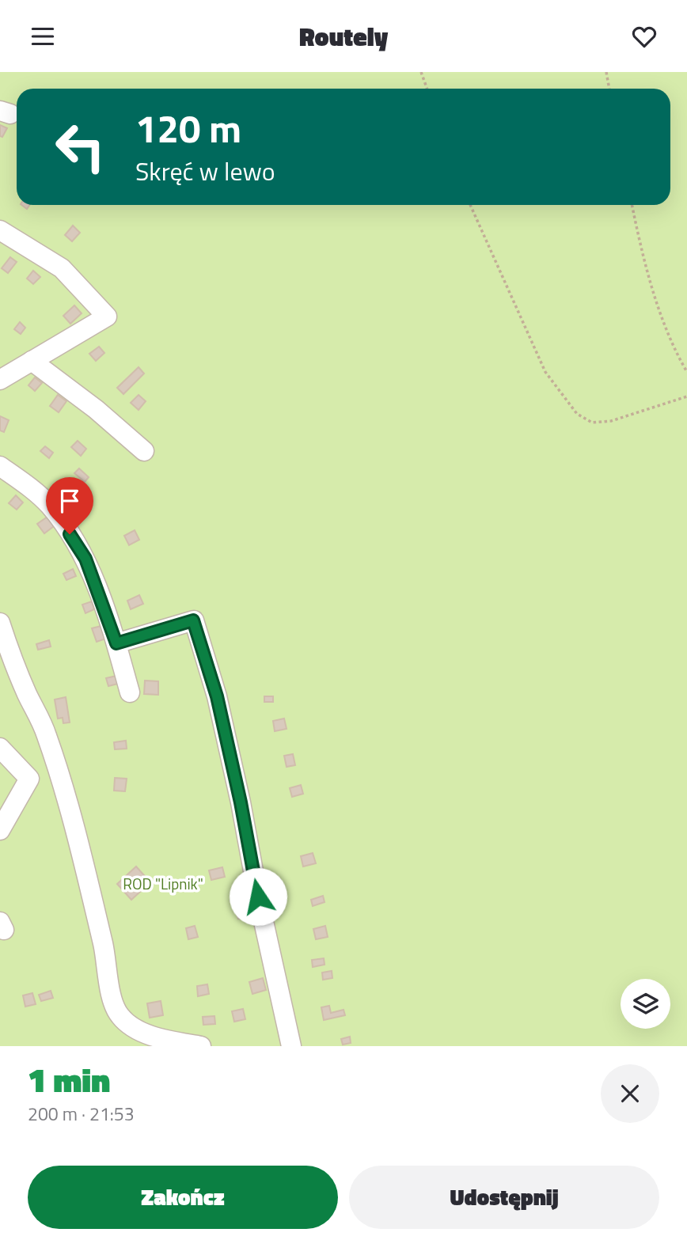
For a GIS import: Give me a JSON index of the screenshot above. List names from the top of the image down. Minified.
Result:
{"parks":["ROD \"Lipnik\""],"page":{"header":"Routely","turn":["120 m","Skręć w lewo"],"heading":["1 min","200 m · 21:53"],"buttons":["Zakończ","Udostępnij"]}}
